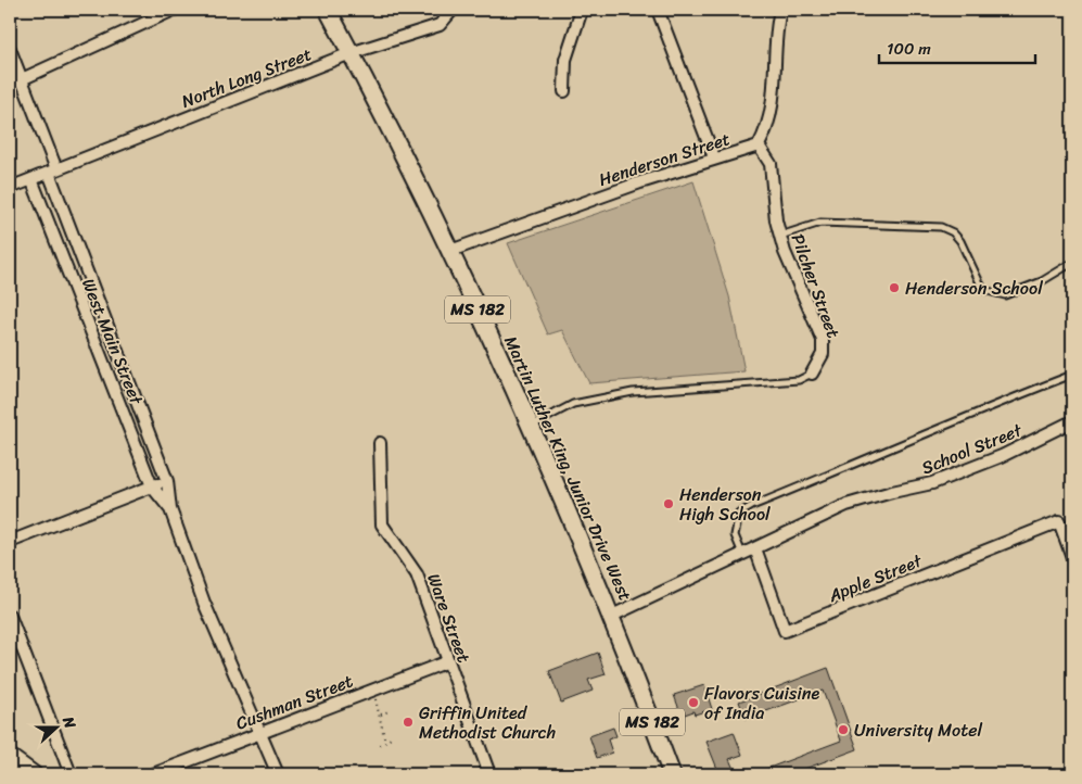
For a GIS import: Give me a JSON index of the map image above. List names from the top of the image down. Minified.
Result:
{"streets":{"main road":["MS 182","Martin Luther King, Junior Drive West"],"street":["North Long Street","Henderson Street","Pilcher Street","West Main Street","School Street","Apple Street","Ware Street","Cushman Street"]},"crossings":[["North Long Street","West Main Street"],["North Long Street","Martin Luther King, Junior Drive West"],["Henderson Street","Pilcher Street"],["Henderson Street","Martin Luther King, Junior Drive West"],["West Main Street","Cushman Street"],["School Street","Apple Street"],["Ware Street","Cushman Street"]],"places":["Henderson School","Henderson High School","Flavors Cuisine of India","Griffin United Methodist Church","University Motel"],"scale_bar":"100 m","north":"right"}
